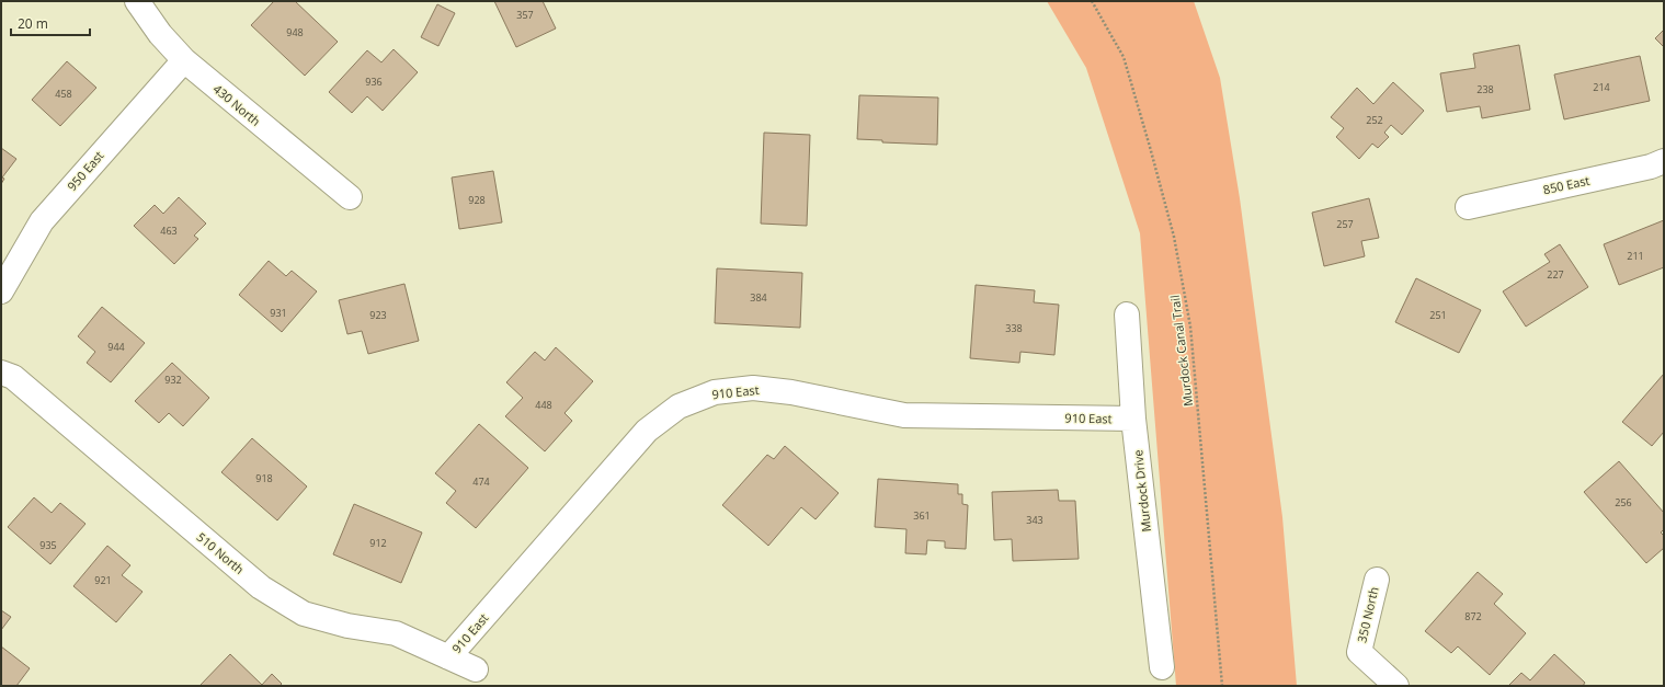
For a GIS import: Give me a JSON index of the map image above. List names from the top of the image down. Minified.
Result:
{"streets":{"street":["430 North","950 East","850 East","910 East","Murdock Drive","510 North","350 North"],"path":["Murdock Canal Trail"]},"crossings":[["430 North","950 East"],["910 East","Murdock Drive"],["910 East","510 North"]],"house_numbers":["357","948","936","214","238","458","252","928","257","463","211","227","384","931","923","251","338","944","932","448","918","474","256","361","343","912","935","921","872"],"scale_bar":"20 m"}
